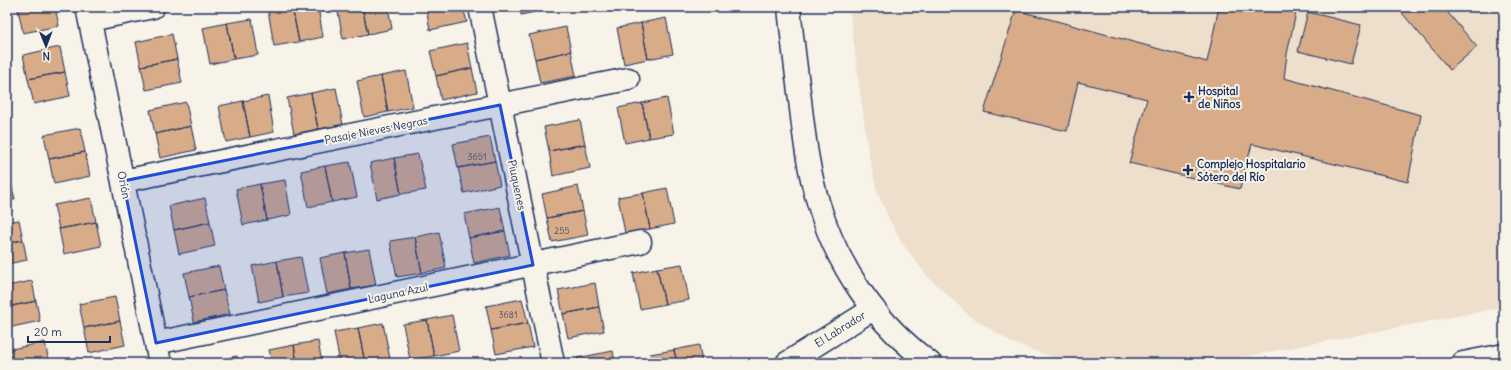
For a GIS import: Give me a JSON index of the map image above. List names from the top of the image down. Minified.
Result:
{"streets":{"street":["Pasaje Nieves Negras","Orión","Piuquenes","Laguna Azul","El Labrador"]},"crossings":[["Pasaje Nieves Negras","Orión"],["Pasaje Nieves Negras","Piuquenes"],["Orión","Laguna Azul"],["Piuquenes","Laguna Azul"]],"places":{"health":["Hospital de Niños","Complejo Hospitalario Sótero del Río"]},"house_numbers":["3651","255","3681"],"scale_bar":"20 m","north":"bottom"}
